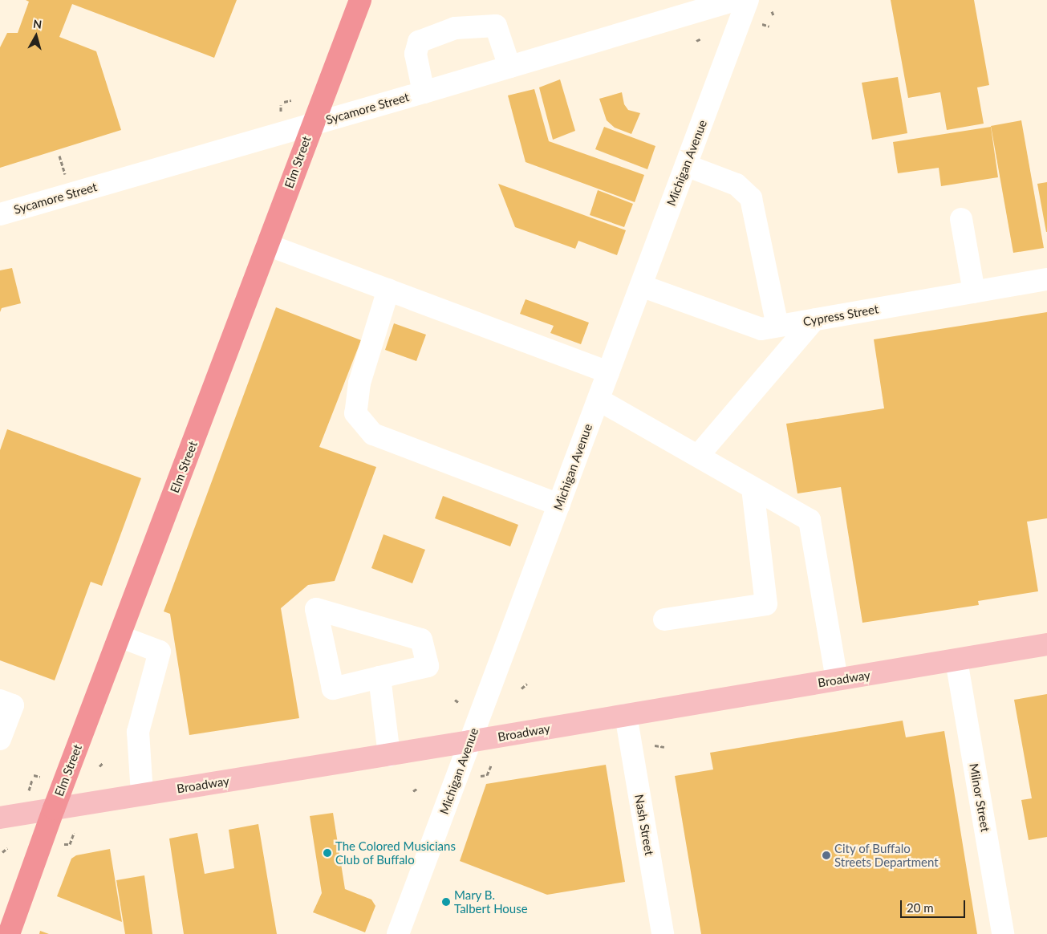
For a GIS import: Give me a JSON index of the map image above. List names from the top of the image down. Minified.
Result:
{"streets":{"highway":["Elm Street"],"main road":["Broadway"],"street":["Sycamore Street","Michigan Avenue","Cypress Street","Milnor Street","Nash Street"]},"crossings":[["Sycamore Street","Elm Street"],["Elm Street","Broadway"],["Michigan Avenue","Cypress Street"],["Michigan Avenue","Broadway"],["Broadway","Milnor Street"],["Broadway","Nash Street"]],"places":["The Colored Musicians Club of Buffalo","City of Buffalo Streets Department","Mary B. Talbert House"],"scale_bar":"20 m","north":"top"}
